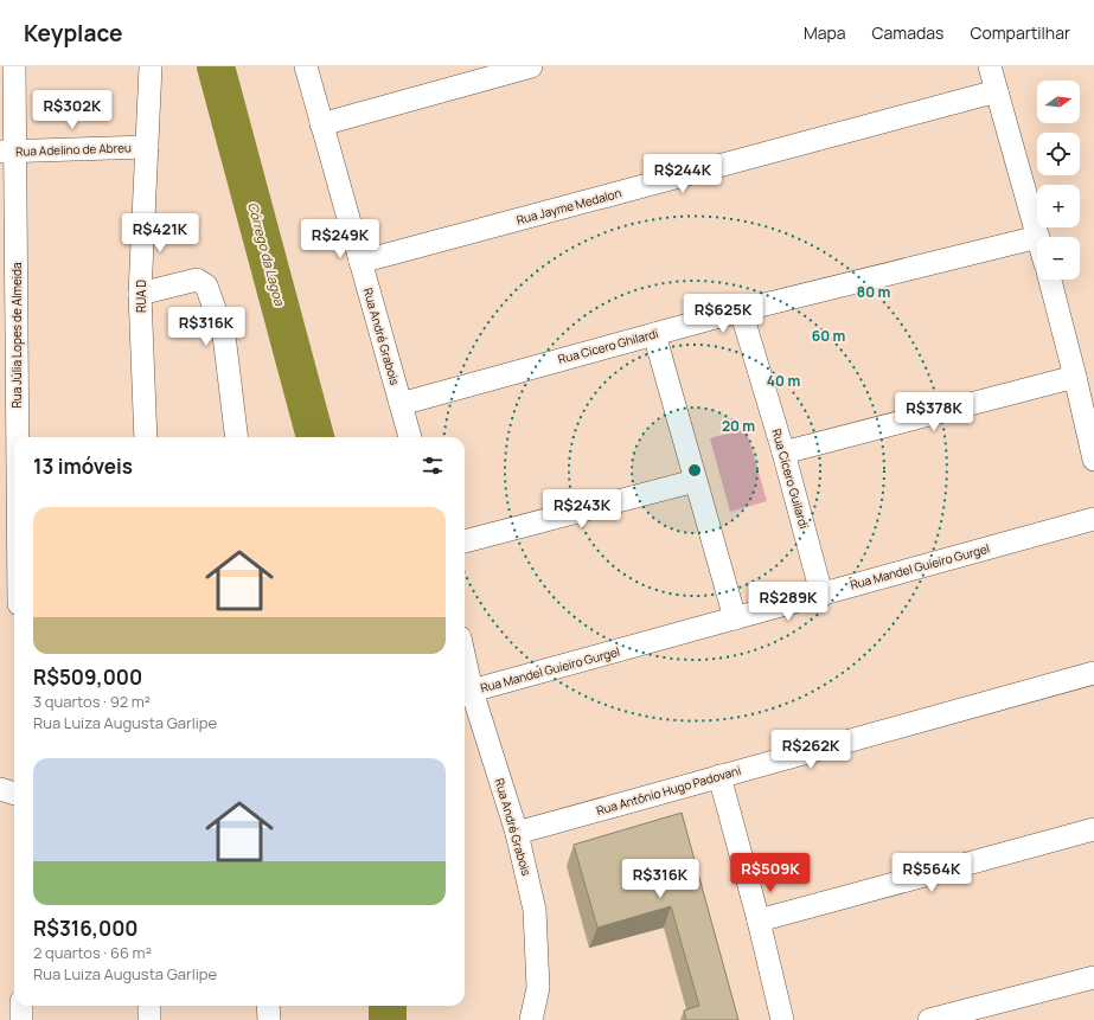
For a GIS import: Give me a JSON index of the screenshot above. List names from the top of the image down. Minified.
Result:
{"streets":{"street":["Rua Adelino de Abreu","Rua Jayme Medalon","RUA D","Rua Júlia Lopes de Almeida","Rua André Grabois","Rua Cicero Ghilardi","Rua Cícero Guilardi","Rua Mandel Guieiro Gurgel","Rua Antônio Hugo Padovani"]},"crossings":[["Rua Adelino de Abreu","RUA D"],["Rua Adelino de Abreu","Rua Júlia Lopes de Almeida"],["Rua Jayme Medalon","Rua André Grabois"],["Rua André Grabois","Rua Cicero Ghilardi"],["Rua André Grabois","Rua Mandel Guieiro Gurgel"],["Rua André Grabois","Rua Antônio Hugo Padovani"],["Rua Cicero Ghilardi","Rua Cícero Guilardi"],["Rua Cícero Guilardi","Rua Mandel Guieiro Gurgel"]],"water":["Córrego da Lagoa"],"north":"right","page":{"header":"Keyplace","nav":["Mapa","Camadas","Compartilhar"],"map_buttons":["+","−"],"price":["R$302K","R$244K","R$421K","R$249K","R$625K","R$316K","R$378K","R$243K","R$289K","R$262K","R$509K","R$564K","R$316K"],"heading":"13 imóveis","list":[{"name":"R$509,000","note":"3 quartos · 92 m² · Rua Luiza Augusta Garlipe"},{"name":"R$316,000","note":"2 quartos · 66 m² · Rua Luiza Augusta Garlipe"}]},"rings":["80 m","60 m","40 m","20 m"]}
